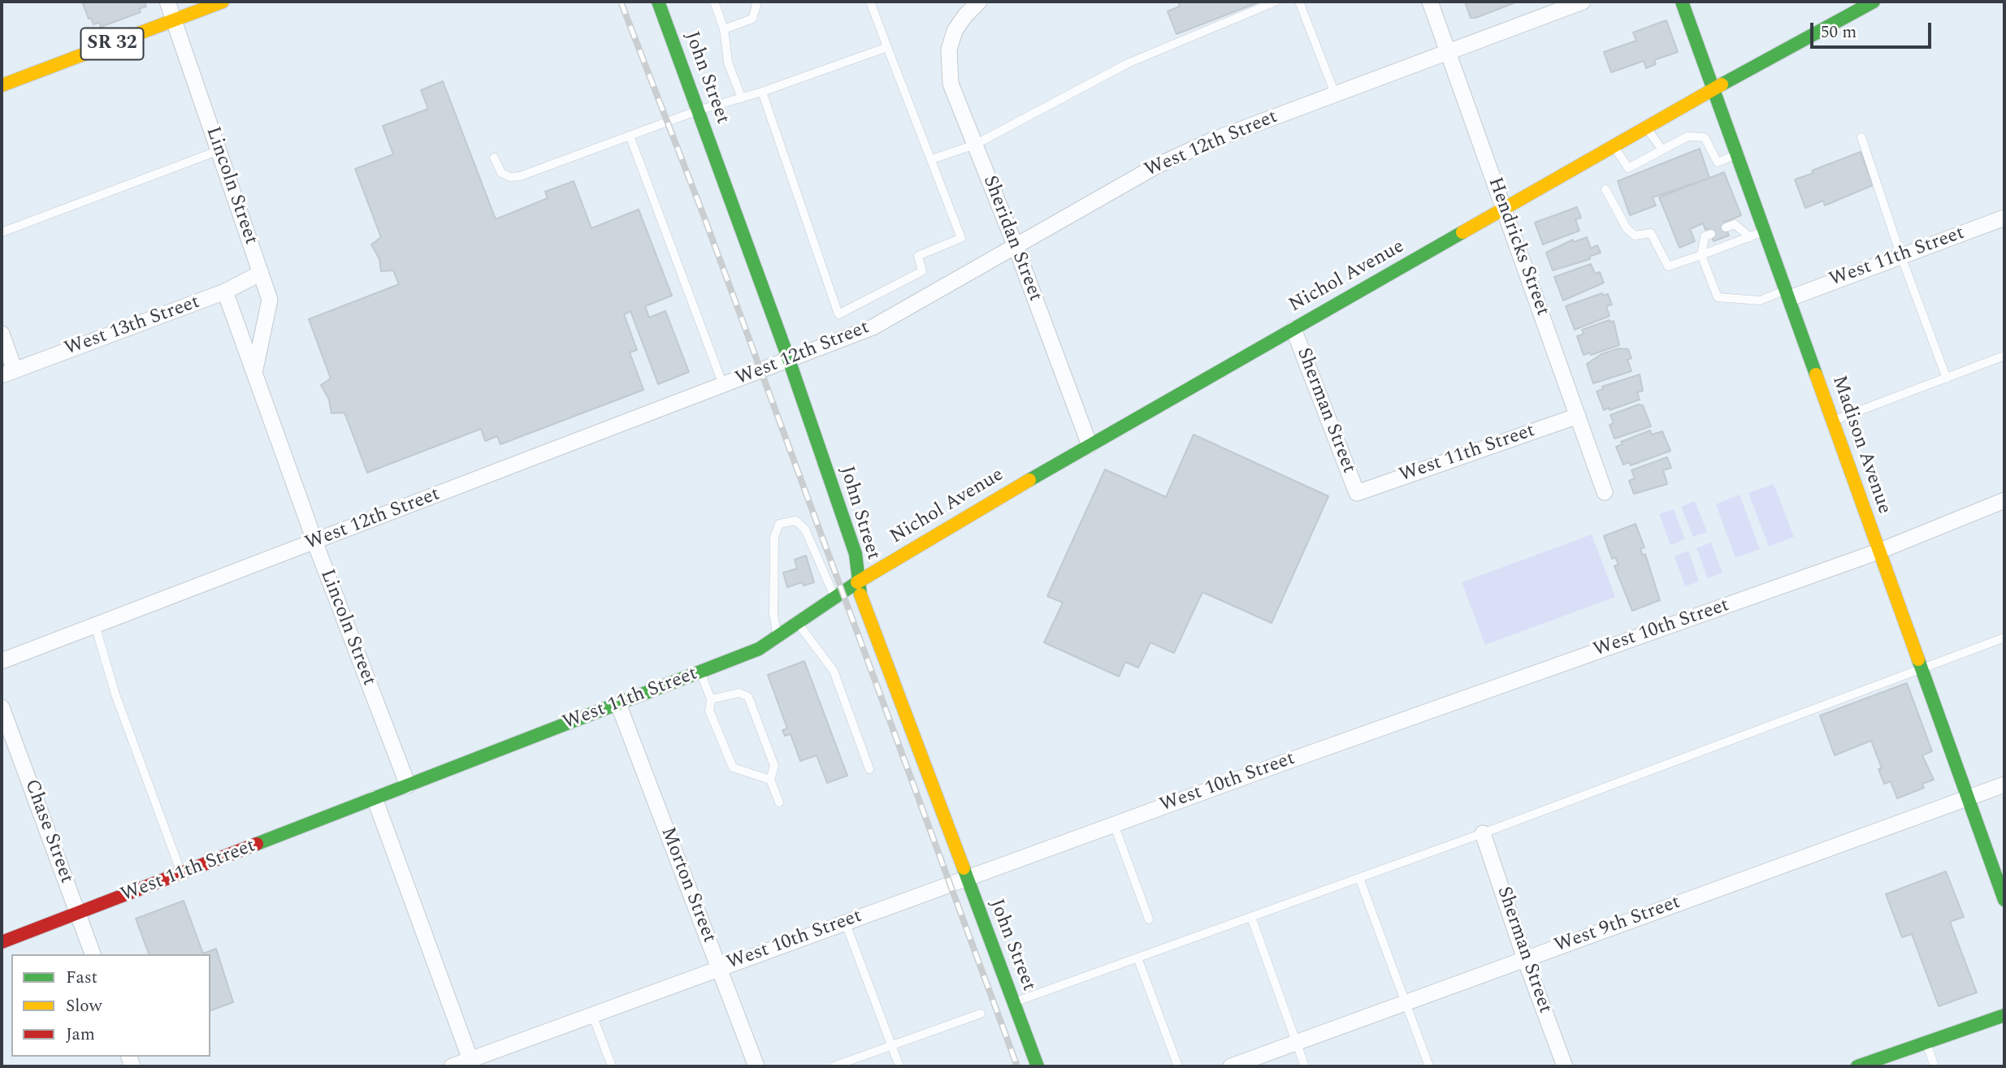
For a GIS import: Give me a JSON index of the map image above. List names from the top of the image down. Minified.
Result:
{"streets":{"street":["SR 32","John Street","West 12th Street","Lincoln Street","Sheridan Street","Hendricks Street","West 11th Street","Nichol Avenue","West 13th Street","Sherman Street","Madison Avenue","West 10th Street","Chase Street","Morton Street","West 9th Street"]},"crossings":[["SR 32","Lincoln Street"],["John Street","West 12th Street"],["John Street","Nichol Avenue"],["John Street","West 10th Street"],["West 12th Street","Lincoln Street"],["West 12th Street","Sheridan Street"],["West 12th Street","Hendricks Street"],["Lincoln Street","West 11th Street"],["Lincoln Street","West 13th Street"],["Sheridan Street","Nichol Avenue"],["Hendricks Street","West 11th Street"],["Hendricks Street","Nichol Avenue"],["West 11th Street","Nichol Avenue"],["West 11th Street","Sherman Street"],["West 11th Street","Madison Avenue"],["West 11th Street","Chase Street"],["West 11th Street","Morton Street"],["Nichol Avenue","Sherman Street"],["Nichol Avenue","Madison Avenue"],["Sherman Street","West 9th Street"],["Madison Avenue","West 10th Street"],["Madison Avenue","West 9th Street"],["West 10th Street","Morton Street"]],"legend":["Fast","Slow","Jam"],"scale_bar":"50 m"}
